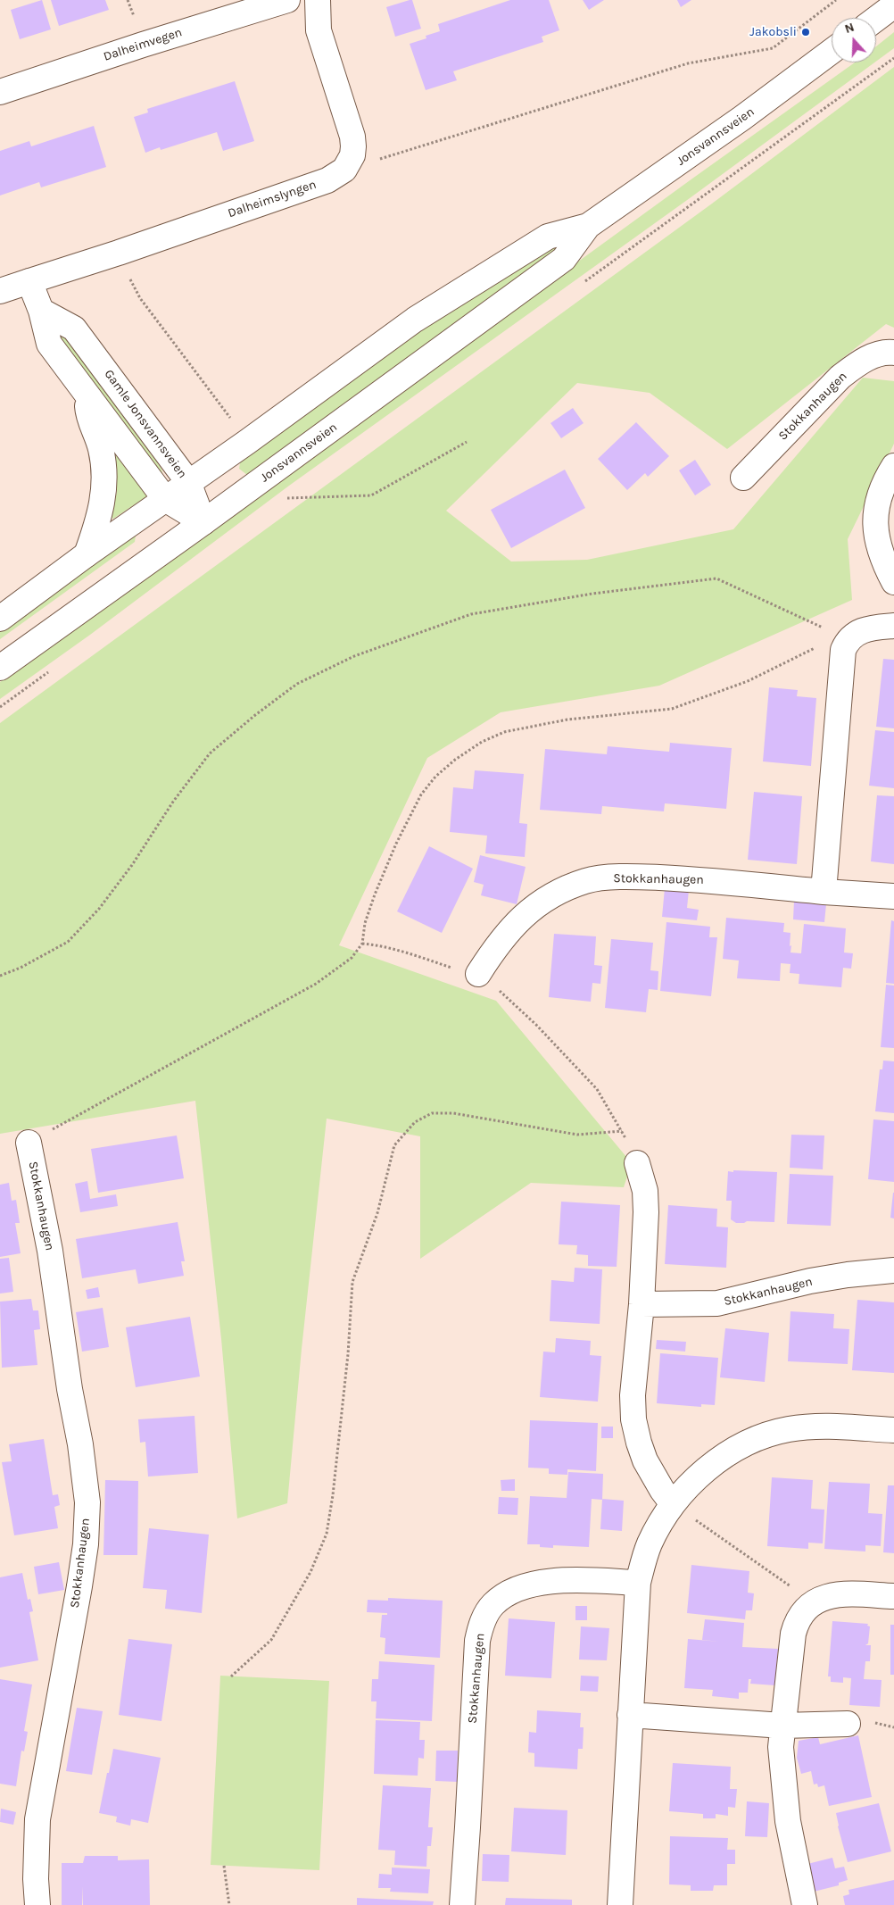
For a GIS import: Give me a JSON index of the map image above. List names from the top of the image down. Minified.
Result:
{"streets":{"street":["Dalheimvegen","Jonsvannsveien","Dalheimslyngen","Stokkanhaugen","Gamle Jonsvannsveien"]},"crossings":[["Jonsvannsveien","Gamle Jonsvannsveien"]],"places":["Jakobsli"],"north":"top"}
